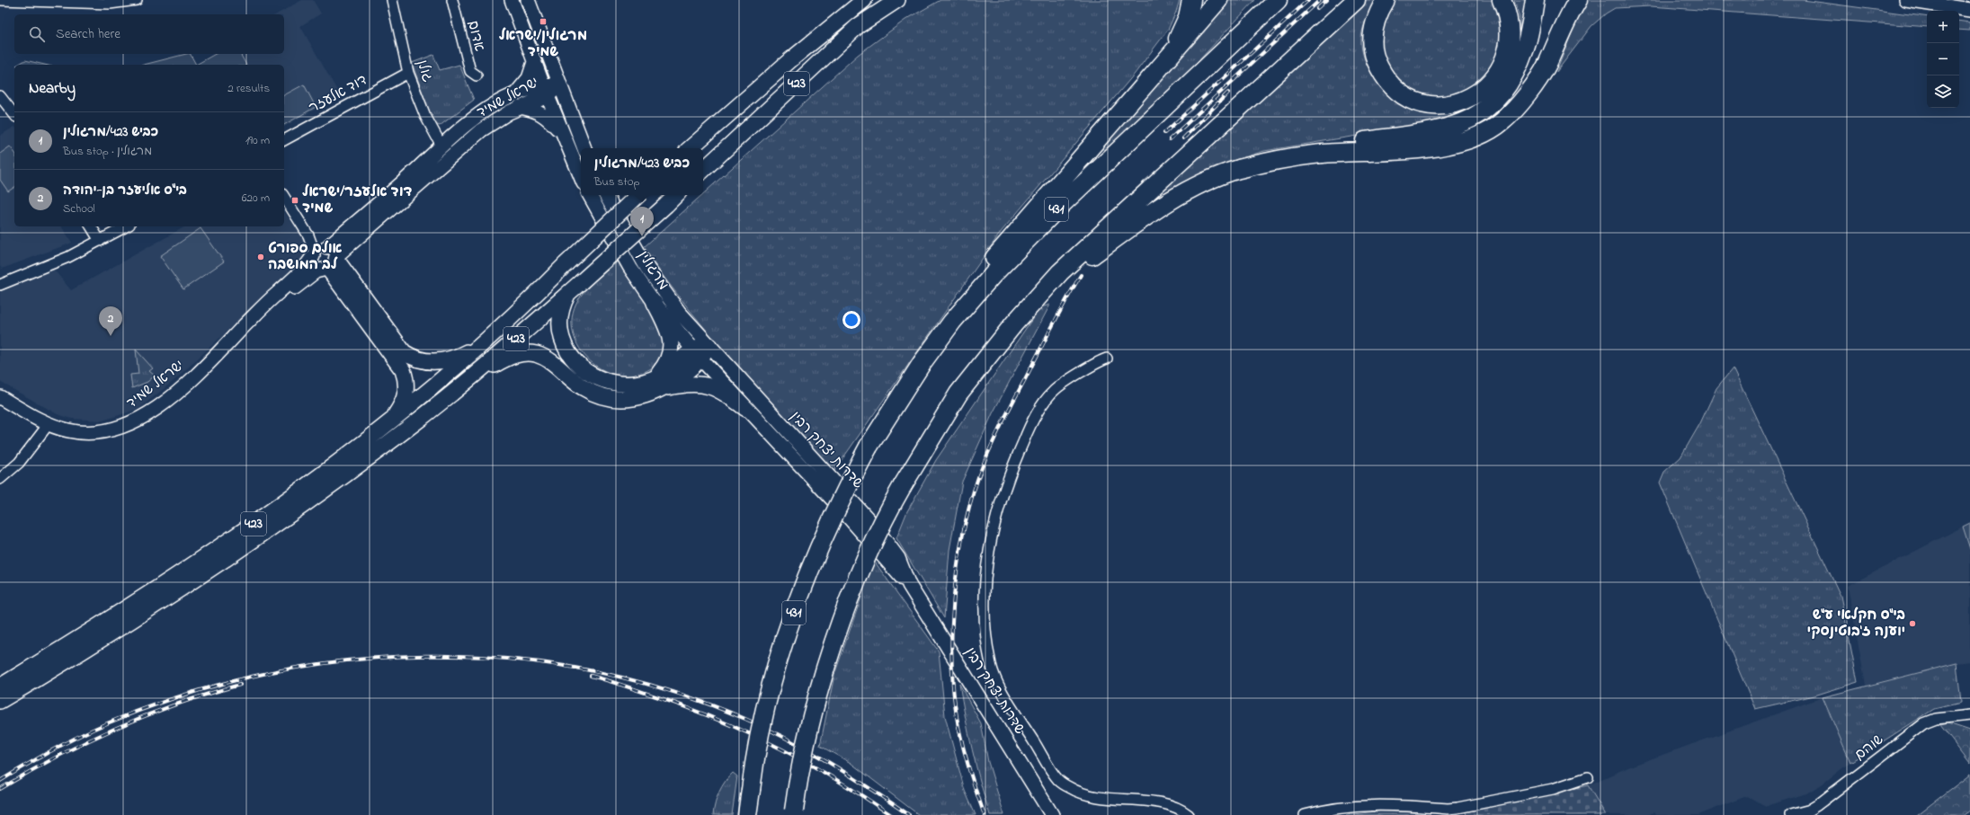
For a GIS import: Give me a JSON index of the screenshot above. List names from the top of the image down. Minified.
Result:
{"streets":{"highway":["431"],"main road":["423","ישראל שמיד","מרגולין","שדרות יצחק רבין"],"street":["אדום","גולן","דוד אלעזר","שוהם"]},"crossings":[["גולן","דוד אלעזר"],["גולן","ישראל שמיד"],["מרגולין","שדרות יצחק רבין"]],"places":{"transit":["מרגולין/ישראל שמיד","דוד אלעזר/ישראל שמיד"],"other":["אולם ספורט לב המושבה","בי\"ס חקלאי ע\"ש יוענה ז'בוטינסקי"]},"page":{"map_buttons":["+","−"],"search":"Search here","heading":["Nearby","2 results"],"list":[{"mark":"1","name":"כביש 423/מרגולין","note":"Bus stop · מרגולין","value":"190 m"},{"mark":"2","name":"בי\"ס אליעזר בן-יהודה","note":"School","value":"620 m"}],"popup":["כביש 423/מרגולין","Bus stop"],"pins":["1","2"]}}
